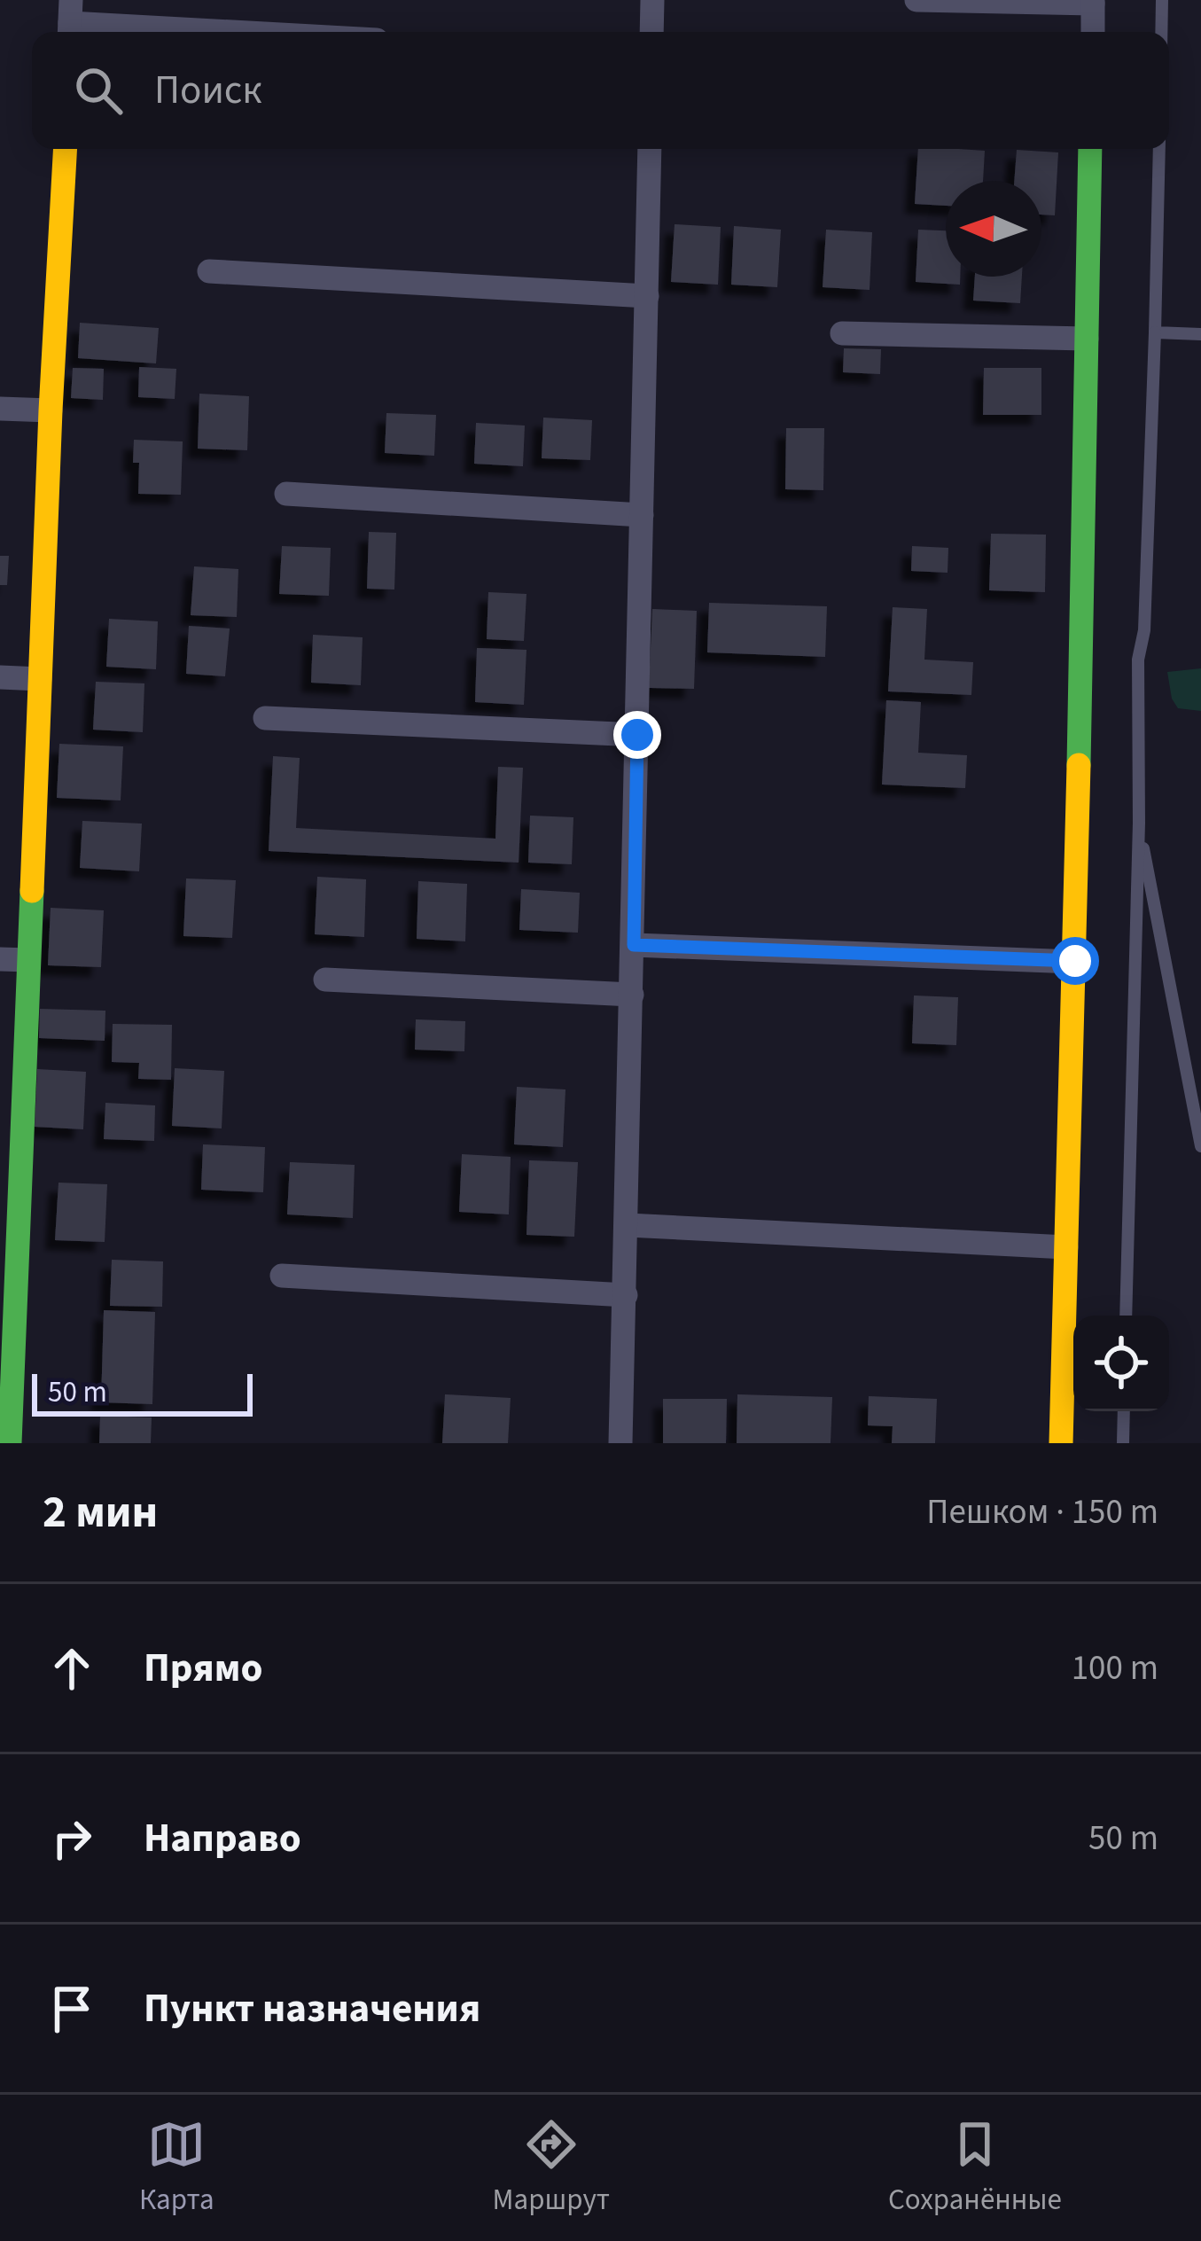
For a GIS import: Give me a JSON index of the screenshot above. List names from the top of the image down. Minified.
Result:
{"scale_bar":"50 m","north":"left","page":{"search":"Поиск","scale":"50 m","heading":["2 мин","Пешком · 150 m"],"list":[["Прямо","100 m"],["Направо","50 m"],"Пункт назначения"],"nav":["Карта","Маршрут","Сохранённые"]}}
